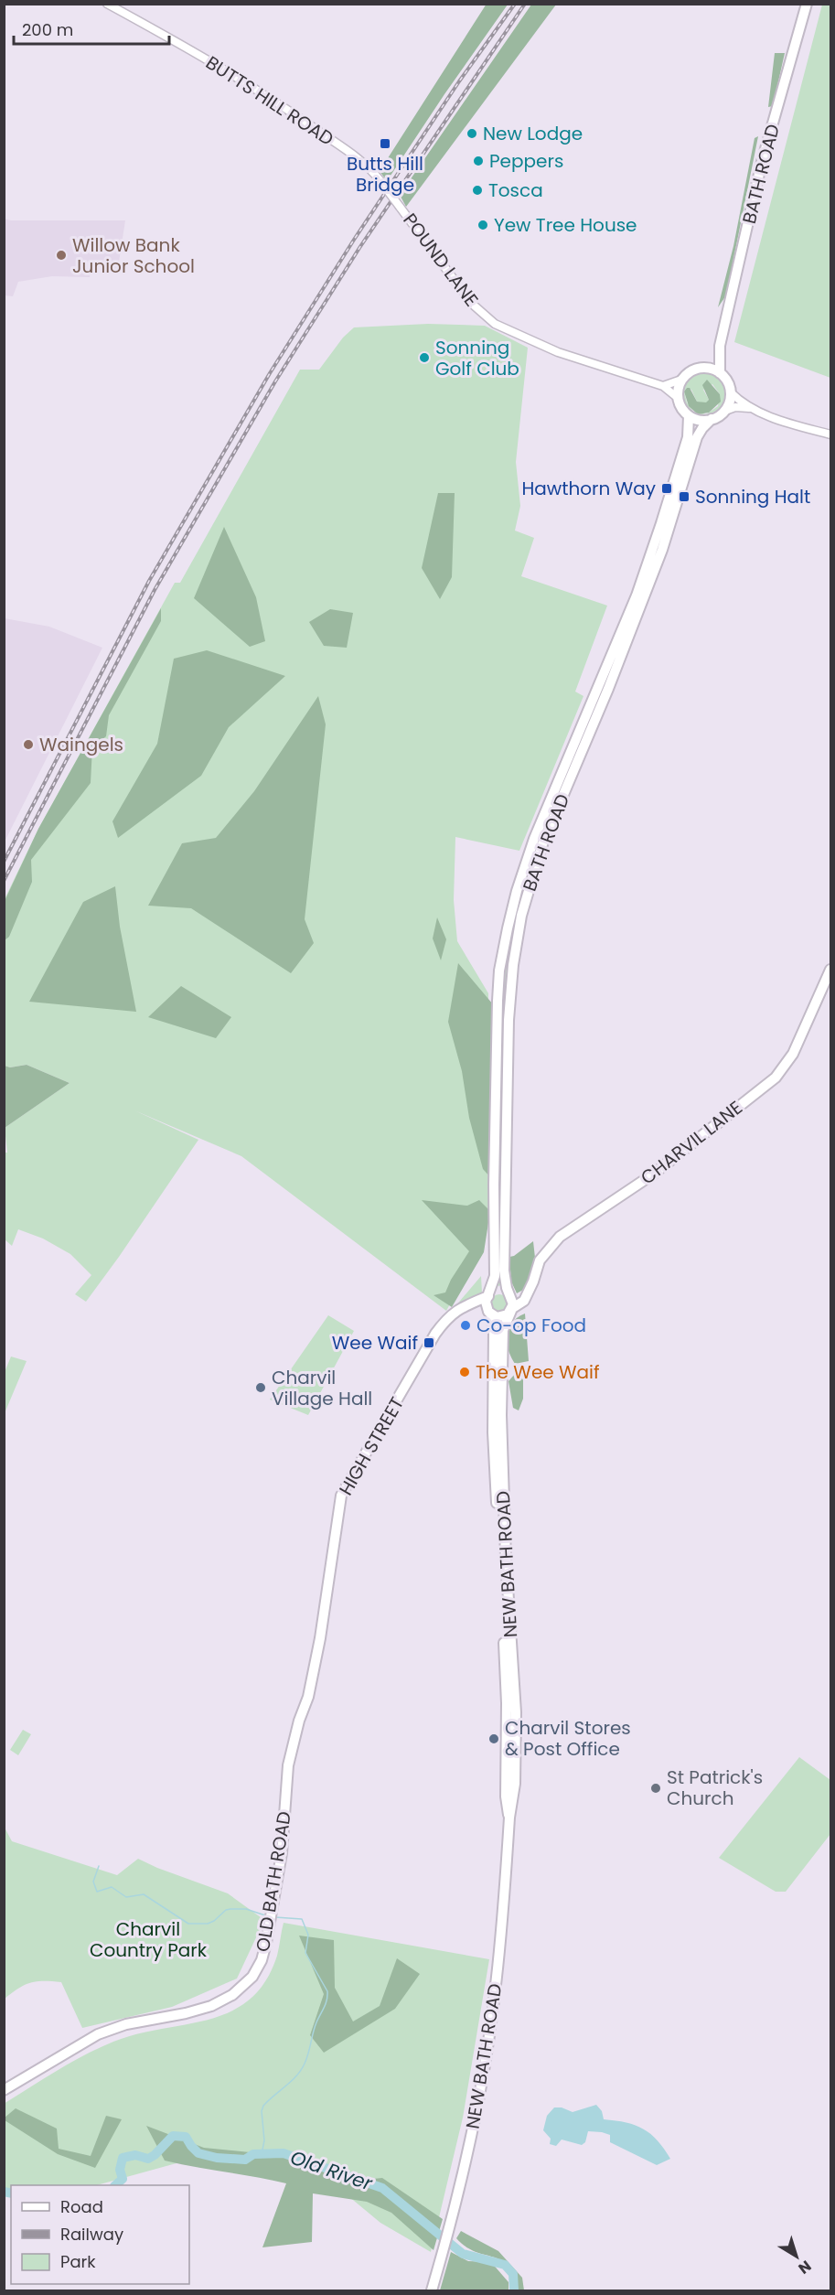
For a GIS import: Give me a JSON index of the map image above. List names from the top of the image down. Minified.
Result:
{"streets":{"main road":["BATH ROAD","CHARVIL LANE","HIGH STREET","NEW BATH ROAD","OLD BATH ROAD"],"street":["BUTTS HILL ROAD","POUND LANE"]},"crossings":[["BUTTS HILL ROAD","POUND LANE"],["BATH ROAD","POUND LANE"],["BATH ROAD","CHARVIL LANE"],["BATH ROAD","HIGH STREET"],["BATH ROAD","NEW BATH ROAD"],["CHARVIL LANE","HIGH STREET"],["CHARVIL LANE","NEW BATH ROAD"],["HIGH STREET","NEW BATH ROAD"],["HIGH STREET","OLD BATH ROAD"]],"water":["Old River"],"parks":["Charvil Country Park"],"places":{"other":["New Lodge","Peppers","Tosca","Yew Tree House","Willow Bank Junior School","Sonning Golf Club","Waingels","Co-op Food","The Wee Waif","Charvil Village Hall","Charvil Stores & Post Office","St Patrick's Church"],"transit":["Butts Hill Bridge","Hawthorn Way","Sonning Halt","Wee Waif"]},"legend":["Road","Railway","Park"],"scale_bar":"200 m","north":"bottom right"}
